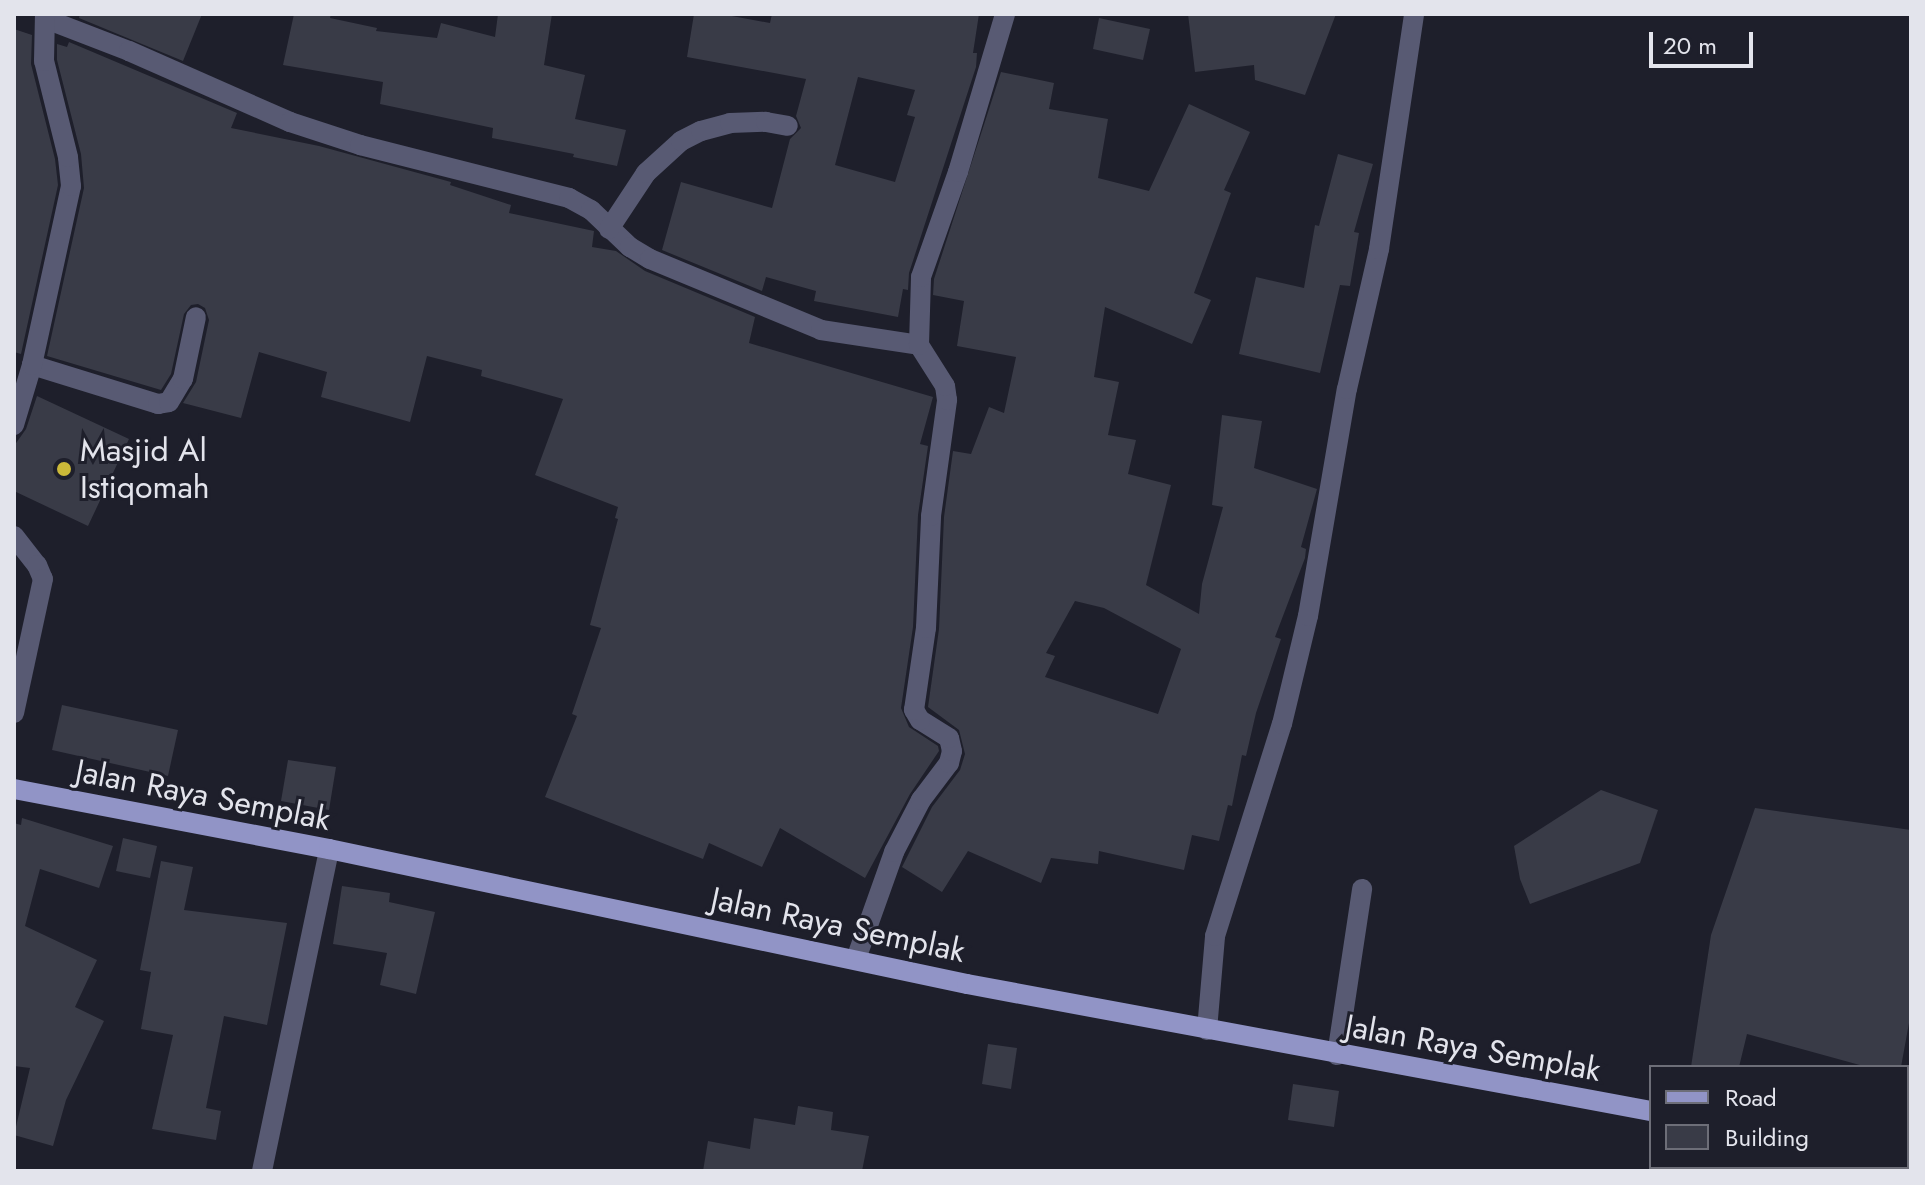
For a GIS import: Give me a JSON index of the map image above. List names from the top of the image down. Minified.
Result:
{"streets":{"main road":["Jalan Raya Semplak"]},"places":["Masjid Al Istiqomah"],"legend":["Road","Building"],"scale_bar":"20 m"}
